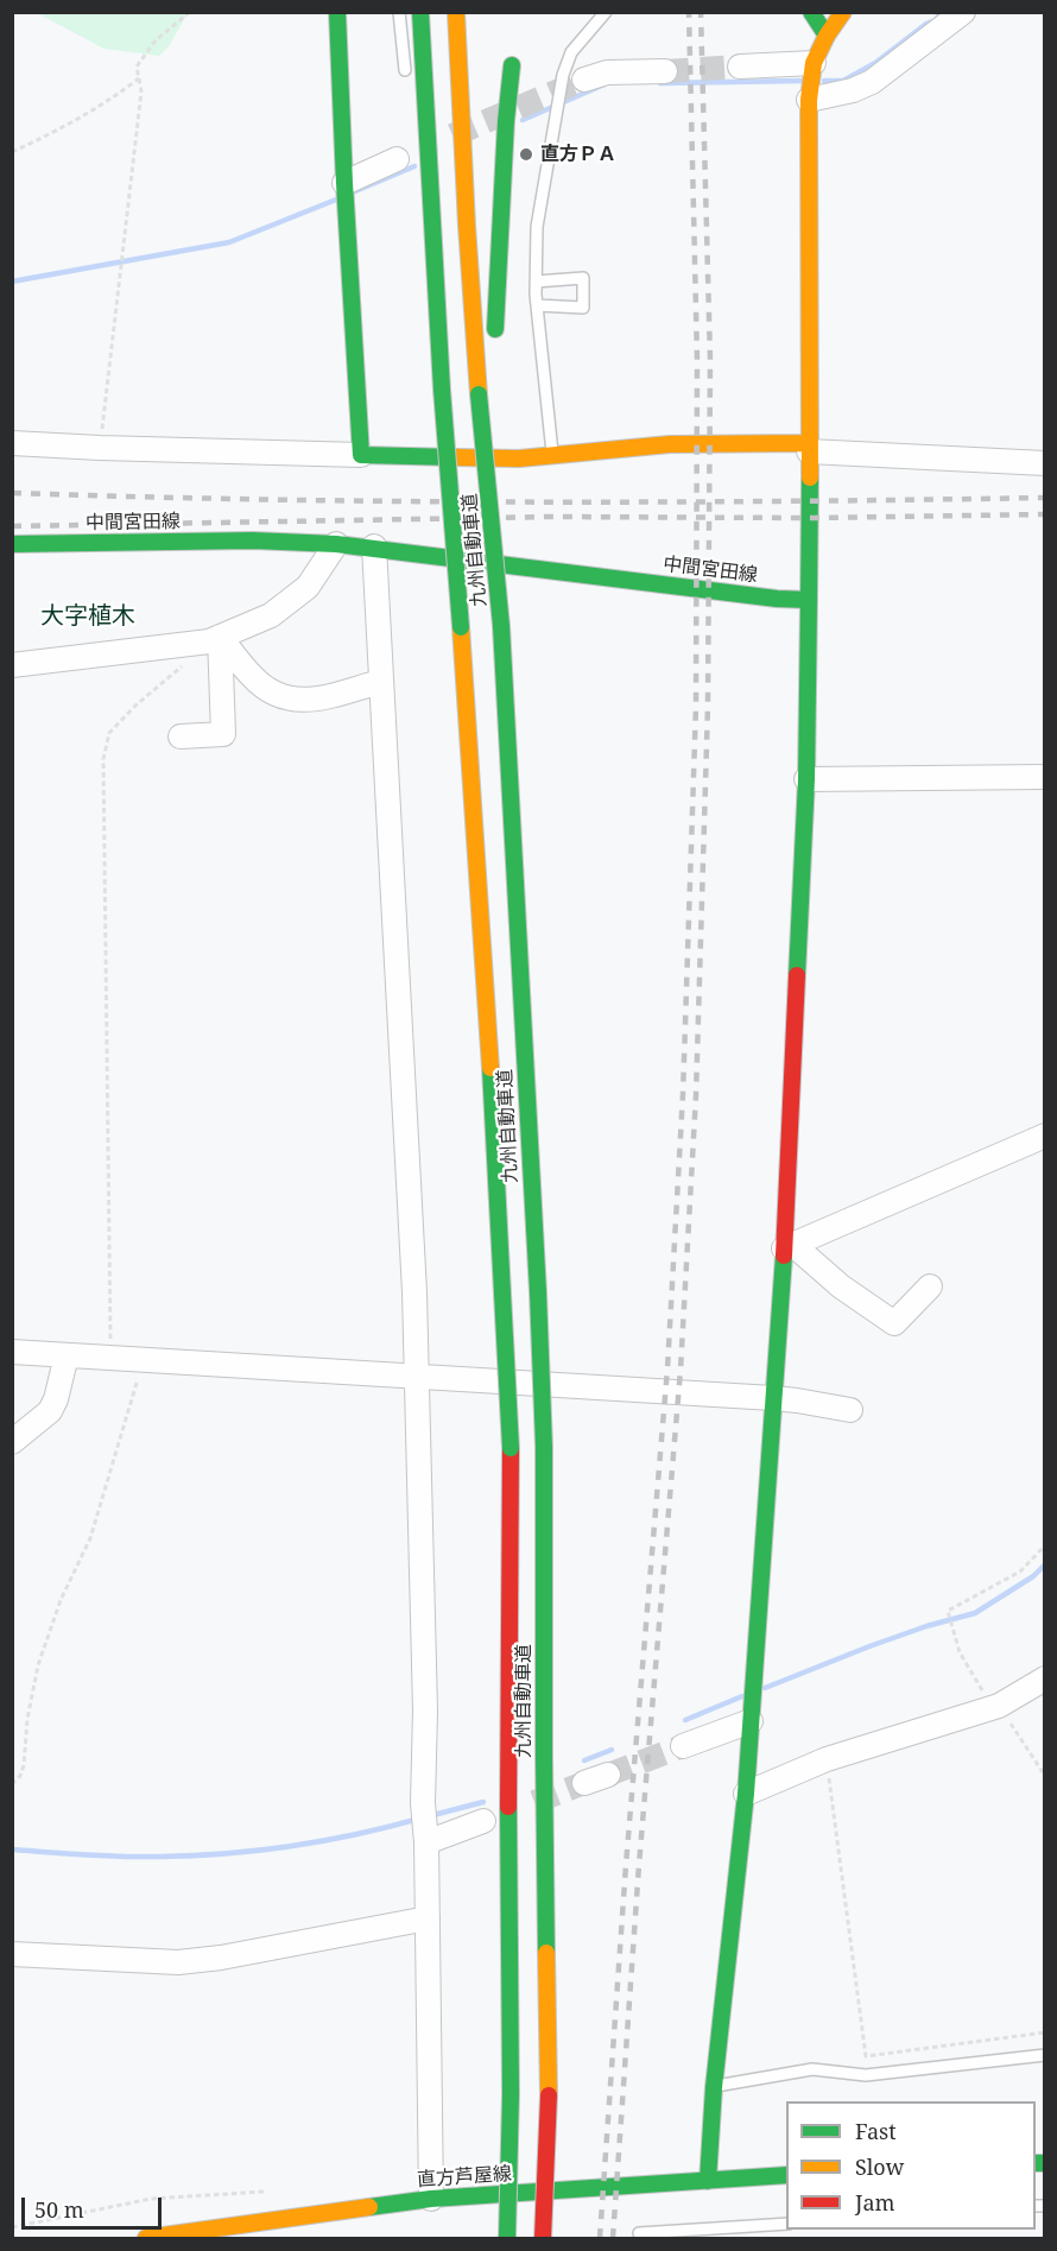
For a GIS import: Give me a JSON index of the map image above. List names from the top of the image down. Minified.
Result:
{"streets":{"main road":["中間宮田線","九州自動車道","直方芦屋線"]},"districts":["大字植木"],"places":["直方ＰＡ"],"legend":["Fast","Slow","Jam"],"scale_bar":"50 m"}
